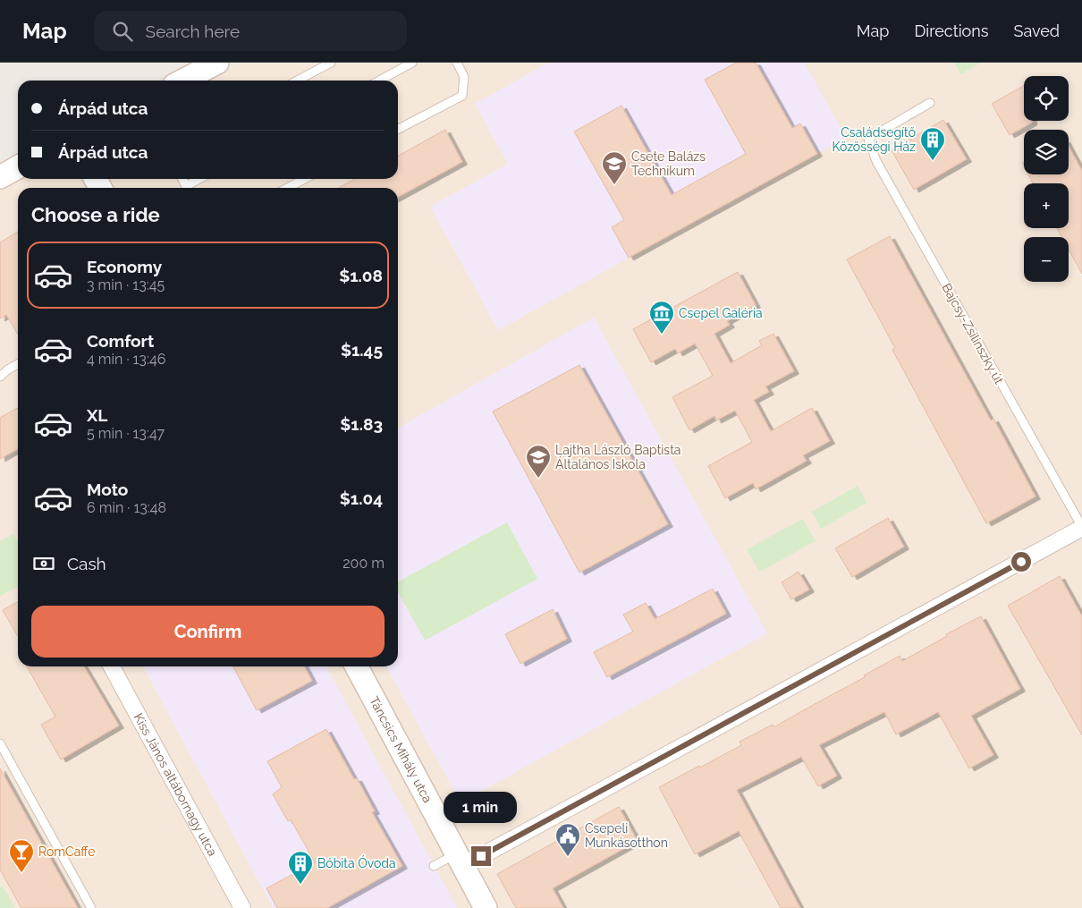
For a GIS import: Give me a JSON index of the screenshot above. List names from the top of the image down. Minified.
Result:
{"streets":{"street":["Táncsics Mihály utca","Kiss János altábornagy utca"],"lane":["Bajcsy-Zsilinszky út"]},"places":{"building":["Családsegítő Közösségi Ház","Bóbita Óvoda"],"school or university":["Csete Balázs Technikum","Lajtha László Baptista Általános Iskola"],"museum":["Csepel Galéria"],"public building":["Csepeli Munkásotthon"],"bar":["RomCaffe"]},"page":{"header":"Map","search":"Search here","nav":["Map","Directions","Saved"],"map_buttons":["+","−"],"banner":["Árpád utca","Árpád utca"],"heading":"Choose a ride","list":[{"name":"Economy","note":"3 min · 13:45","value":"$1.08"},{"name":"Comfort","note":"4 min · 13:46","value":"$1.45"},{"name":"XL","note":"5 min · 13:47","value":"$1.83"},{"name":"Moto","note":"6 min · 13:48","value":"$1.04"}],"pay":["Cash","200 m"],"buttons":"Confirm","bubble":"1 min"}}
